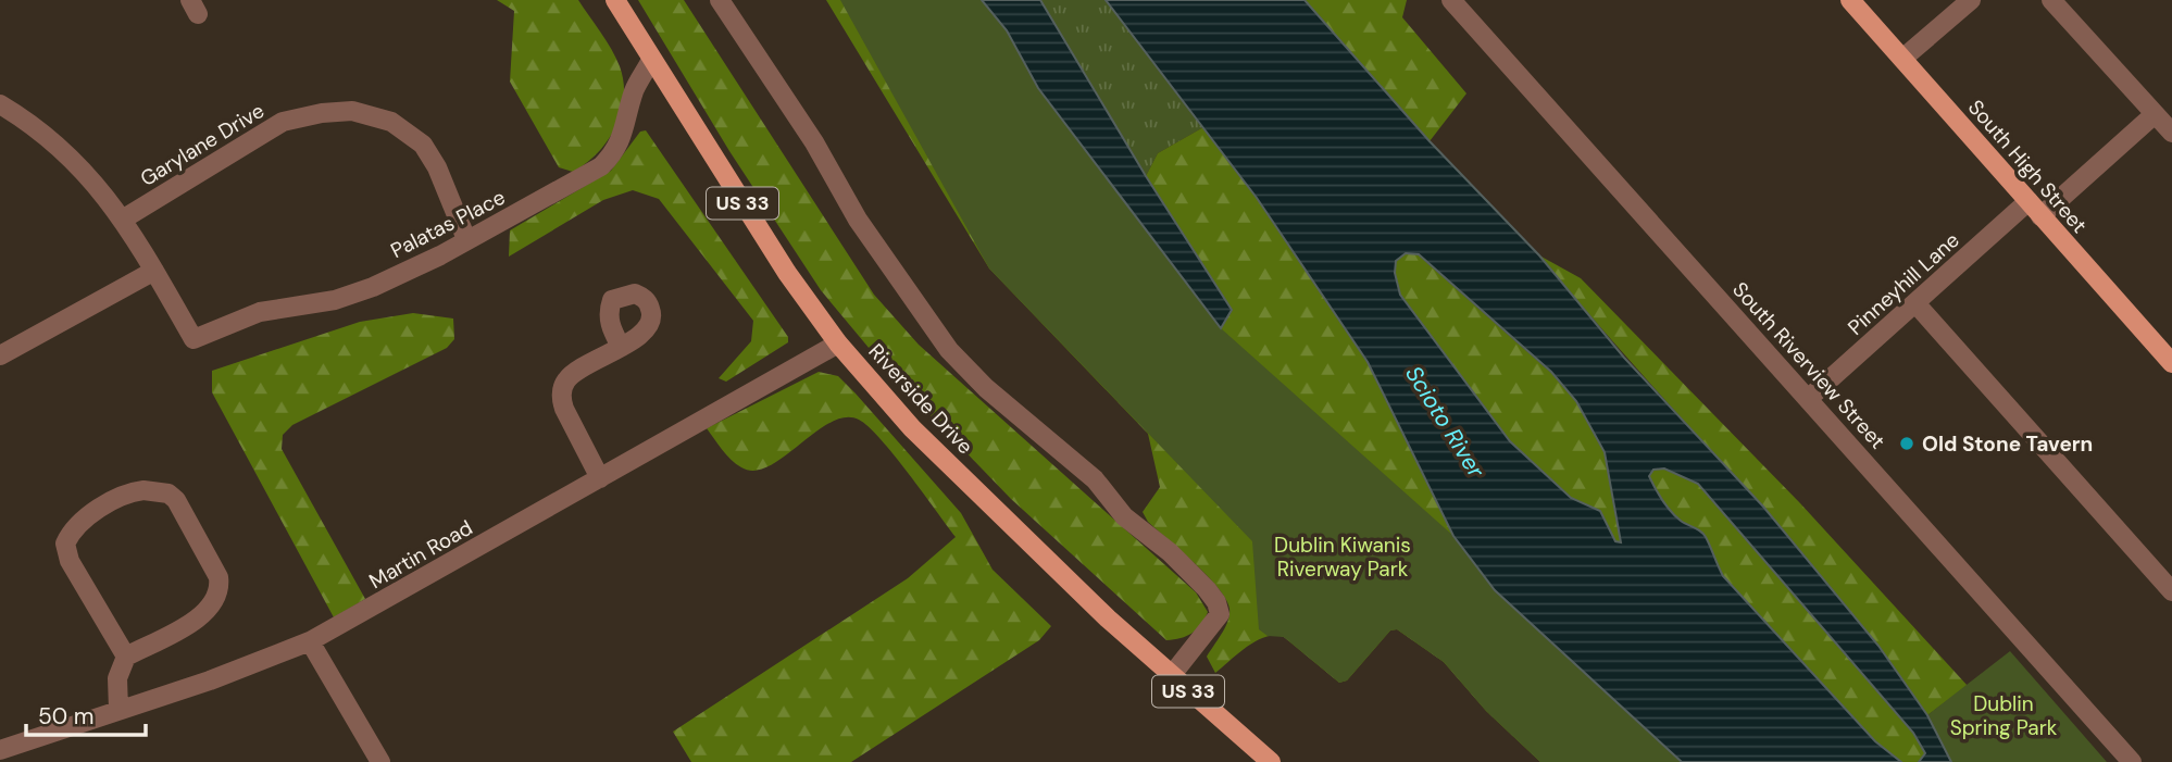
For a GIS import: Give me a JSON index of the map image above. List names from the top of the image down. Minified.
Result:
{"streets":{"main road":["South High Street","US 33","Riverside Drive"],"street":["Garylane Drive","Palatas Place","Pinneyhill Lane","South Riverview Street","Martin Road"]},"crossings":[["Garylane Drive","Palatas Place"],["South High Street","Pinneyhill Lane"],["Palatas Place","Riverside Drive"],["Pinneyhill Lane","South Riverview Street"],["Riverside Drive","Martin Road"]],"water":["Scioto River"],"parks":["Dublin Kiwanis Riverway Park","Dublin Spring Park"],"places":["Old Stone Tavern"],"scale_bar":"50 m"}
